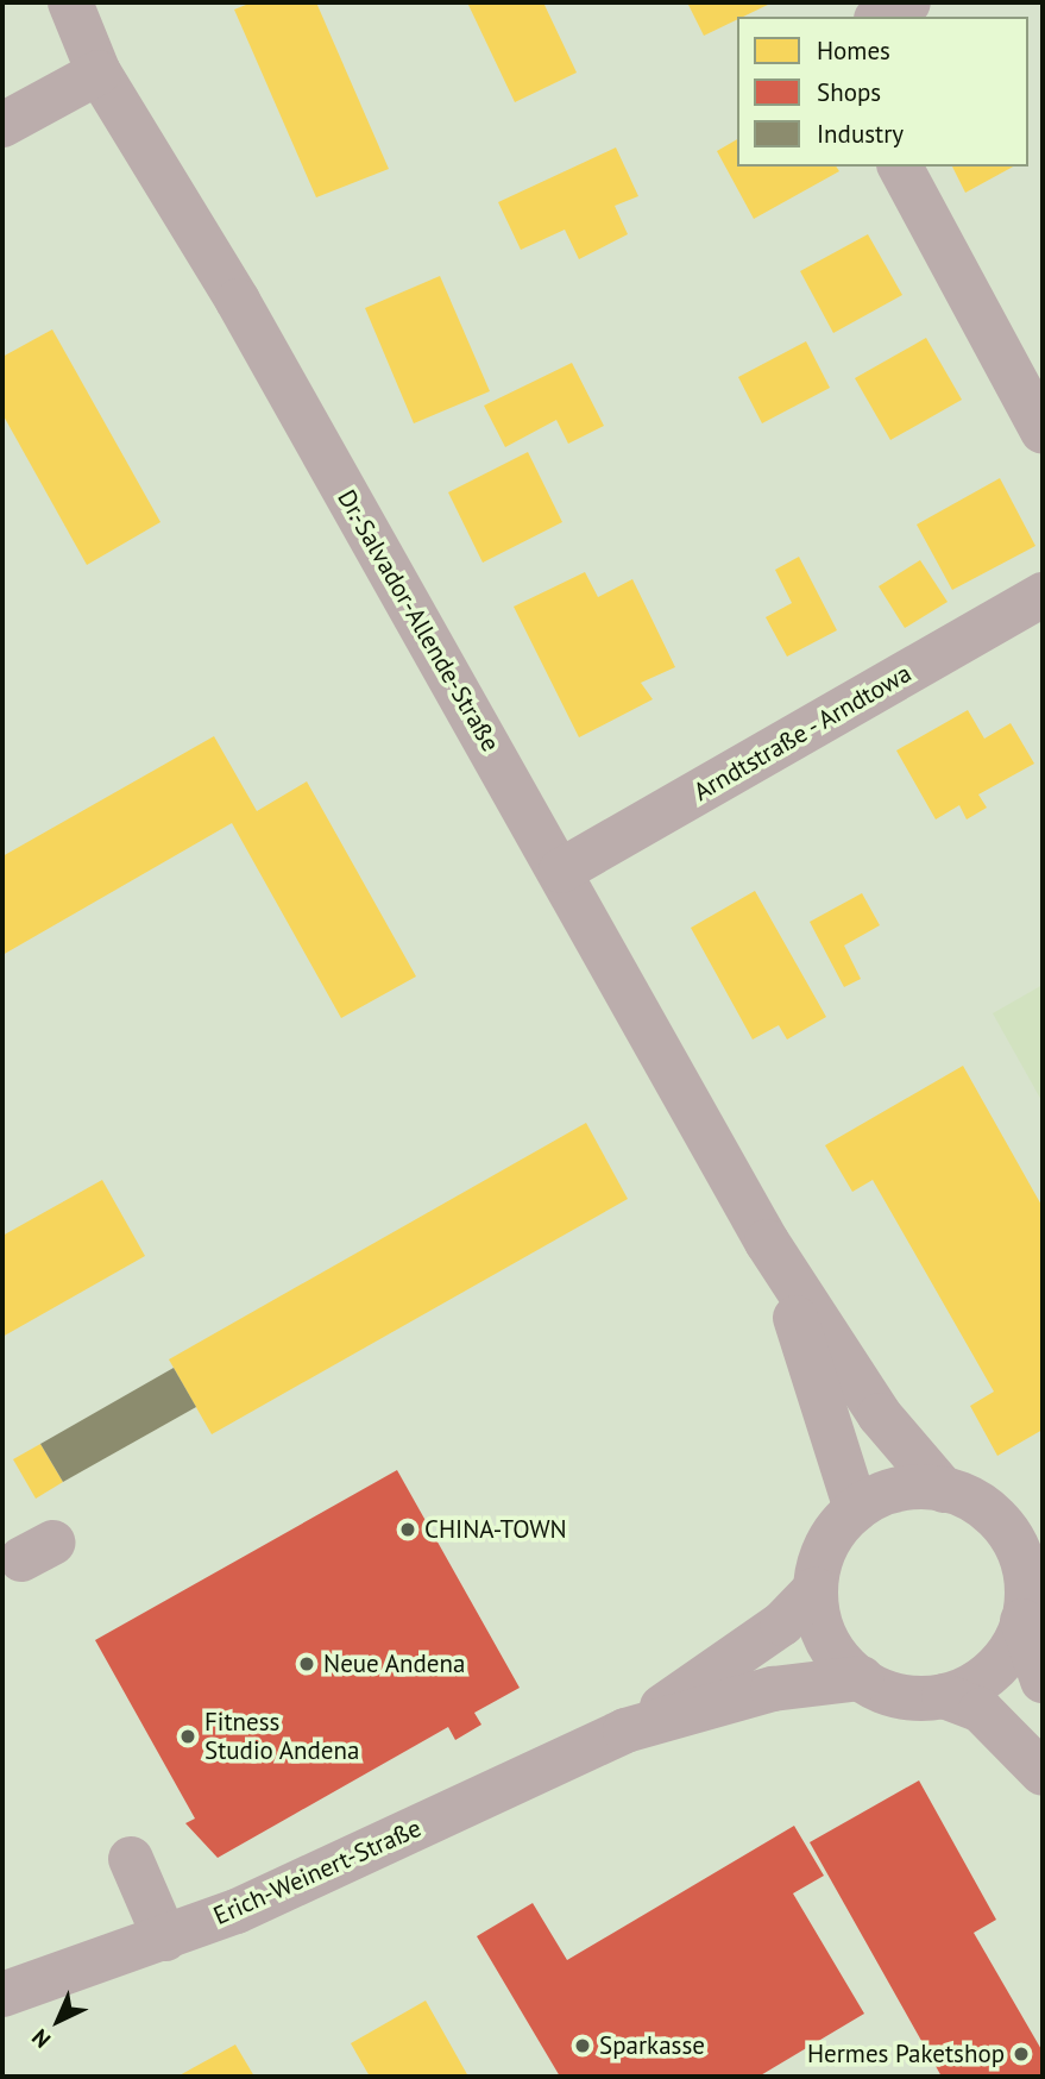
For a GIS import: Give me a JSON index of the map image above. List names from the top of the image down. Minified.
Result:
{"streets":{"street":["Dr.-Salvador-Allende-Straße","Arndtstraße - Arndtowa","Erich-Weinert-Straße"]},"crossings":[["Dr.-Salvador-Allende-Straße","Arndtstraße - Arndtowa"],["Dr.-Salvador-Allende-Straße","Erich-Weinert-Straße"]],"places":["CHINA-TOWN","Neue Andena","Fitness Studio Andena","Sparkasse","Hermes Paketshop"],"legend":["Homes","Shops","Industry"],"north":"bottom left"}
